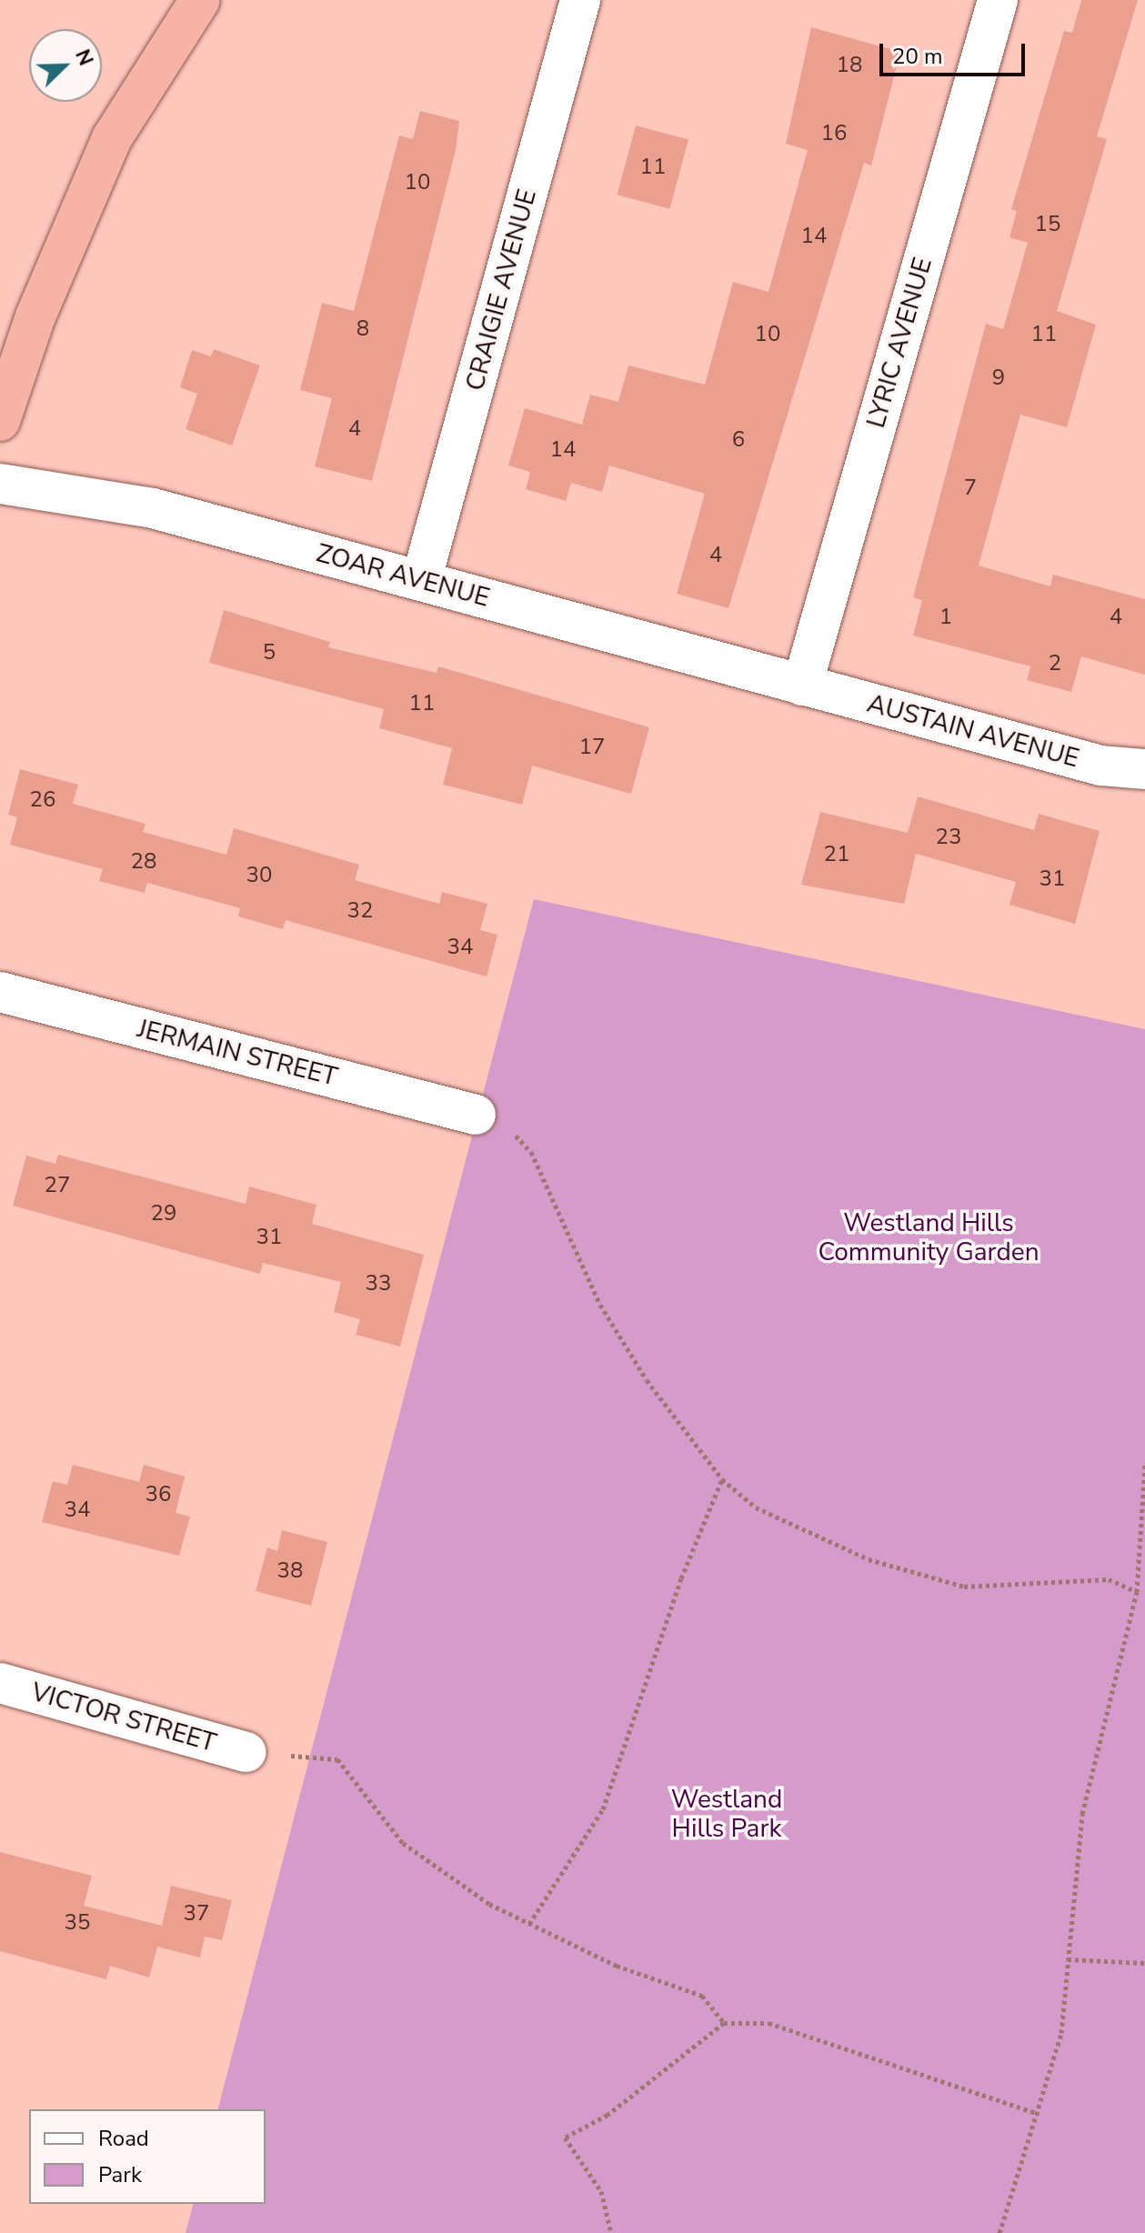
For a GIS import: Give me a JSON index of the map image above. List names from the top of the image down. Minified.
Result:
{"streets":{"street":["CRAIGIE AVENUE","LYRIC AVENUE","ZOAR AVENUE","AUSTAIN AVENUE","JERMAIN STREET","VICTOR STREET"]},"crossings":[["CRAIGIE AVENUE","ZOAR AVENUE"],["LYRIC AVENUE","ZOAR AVENUE"],["LYRIC AVENUE","AUSTAIN AVENUE"],["ZOAR AVENUE","AUSTAIN AVENUE"]],"parks":["Westland Hills Community Garden","Westland Hills Park"],"house_numbers":["18","16","11","10","15","14","8","10","11","9","4","6","14","7","4","1","4","5","2","11","17","26","23","21","28","30","31","32","34","27","29","31","33","36","34","38","37","35"],"legend":["Road","Park"],"scale_bar":"20 m","north":"top right"}
